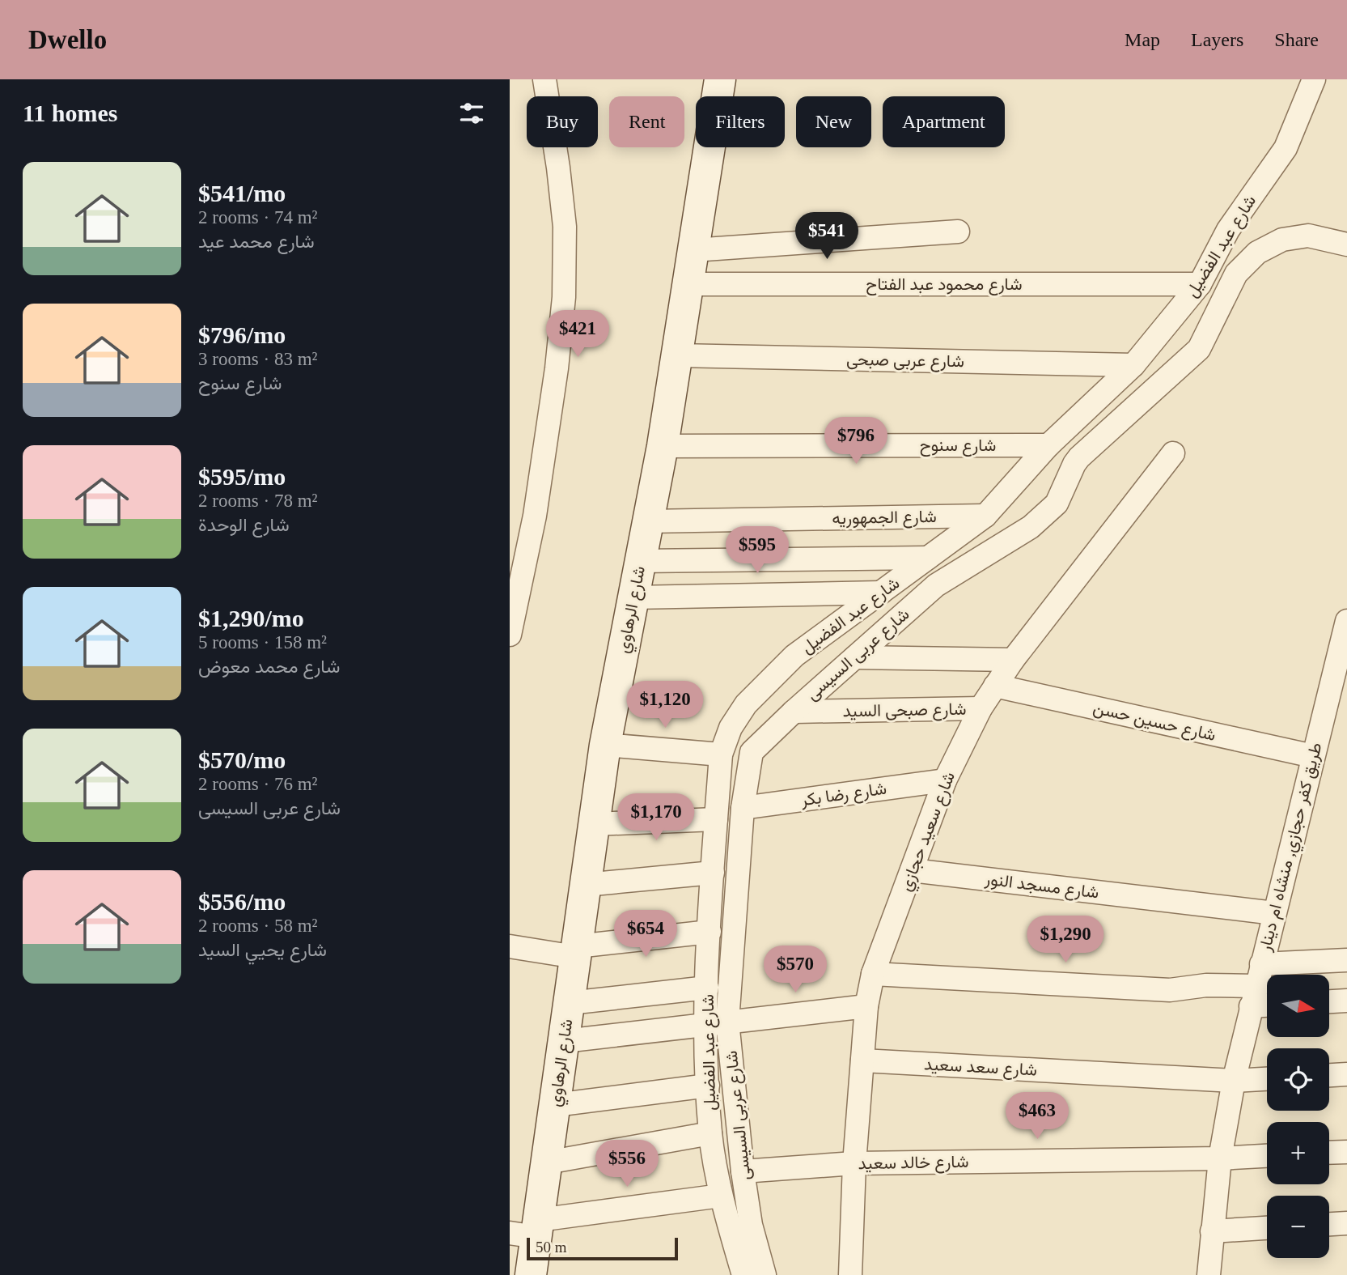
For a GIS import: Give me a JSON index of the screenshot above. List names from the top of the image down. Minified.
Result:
{"streets":{"street":["شارع عبد الفضيل","شارع محمود عبد الفتاح","شارع عربى صبحى","شارع سنوح","شارع الجمهوريه","شارع الرهاوي","شارع عربى السيسى","شارع صبحى السيد","شارع حسين حسن","شارع رضا بكر","شارع سعيد حجازي","طريق كفر حجازي, منشاه ام دينار","شارع مسجد النور","شارع سعد سعيد","شارع خالد سعيد"]},"crossings":[["شارع عبد الفضيل","شارع محمود عبد الفتاح"],["شارع عبد الفضيل","شارع عربى صبحى"],["شارع عبد الفضيل","شارع سنوح"],["شارع عبد الفضيل","شارع الجمهوريه"],["شارع محمود عبد الفتاح","شارع الرهاوي"],["شارع عربى صبحى","شارع الرهاوي"],["شارع سنوح","شارع الرهاوي"],["شارع الجمهوريه","شارع الرهاوي"],["شارع عربى السيسى","شارع صبحى السيد"],["شارع عربى السيسى","شارع رضا بكر"],["شارع عربى السيسى","شارع خالد سعيد"],["شارع صبحى السيد","شارع سعيد حجازي"],["شارع حسين حسن","شارع سعيد حجازي"],["شارع حسين حسن","طريق كفر حجازي, منشاه ام دينار"],["شارع رضا بكر","شارع سعيد حجازي"],["شارع سعيد حجازي","شارع مسجد النور"],["شارع سعيد حجازي","شارع سعد سعيد"],["شارع سعيد حجازي","شارع خالد سعيد"],["طريق كفر حجازي, منشاه ام دينار","شارع مسجد النور"],["طريق كفر حجازي, منشاه ام دينار","شارع سعد سعيد"],["طريق كفر حجازي, منشاه ام دينار","شارع خالد سعيد"]],"scale_bar":"50 m","north":"right","page":{"header":"Dwello","nav":["Map","Layers","Share"],"heading":"11 homes","chip":["Buy","Rent","Filters","New","Apartment"],"list":[{"name":"$541/mo","note":"2 rooms · 74 m² · شارع محمد عيد"},{"name":"$796/mo","note":"3 rooms · 83 m² · شارع سنوح"},{"name":"$595/mo","note":"2 rooms · 78 m² · شارع الوحدة"},{"name":"$1,290/mo","note":"5 rooms · 158 m² · شارع محمد معوض"},{"name":"$570/mo","note":"2 rooms · 76 m² · شارع عربى السيسى"},{"name":"$556/mo","note":"2 rooms · 58 m² · شارع يحيي السيد"}],"price":["$541","$421","$796","$595","$1,120","$1,170","$654","$1,290","$570","$463","$556"],"map_buttons":["+","−"],"scale":"50 m"}}
